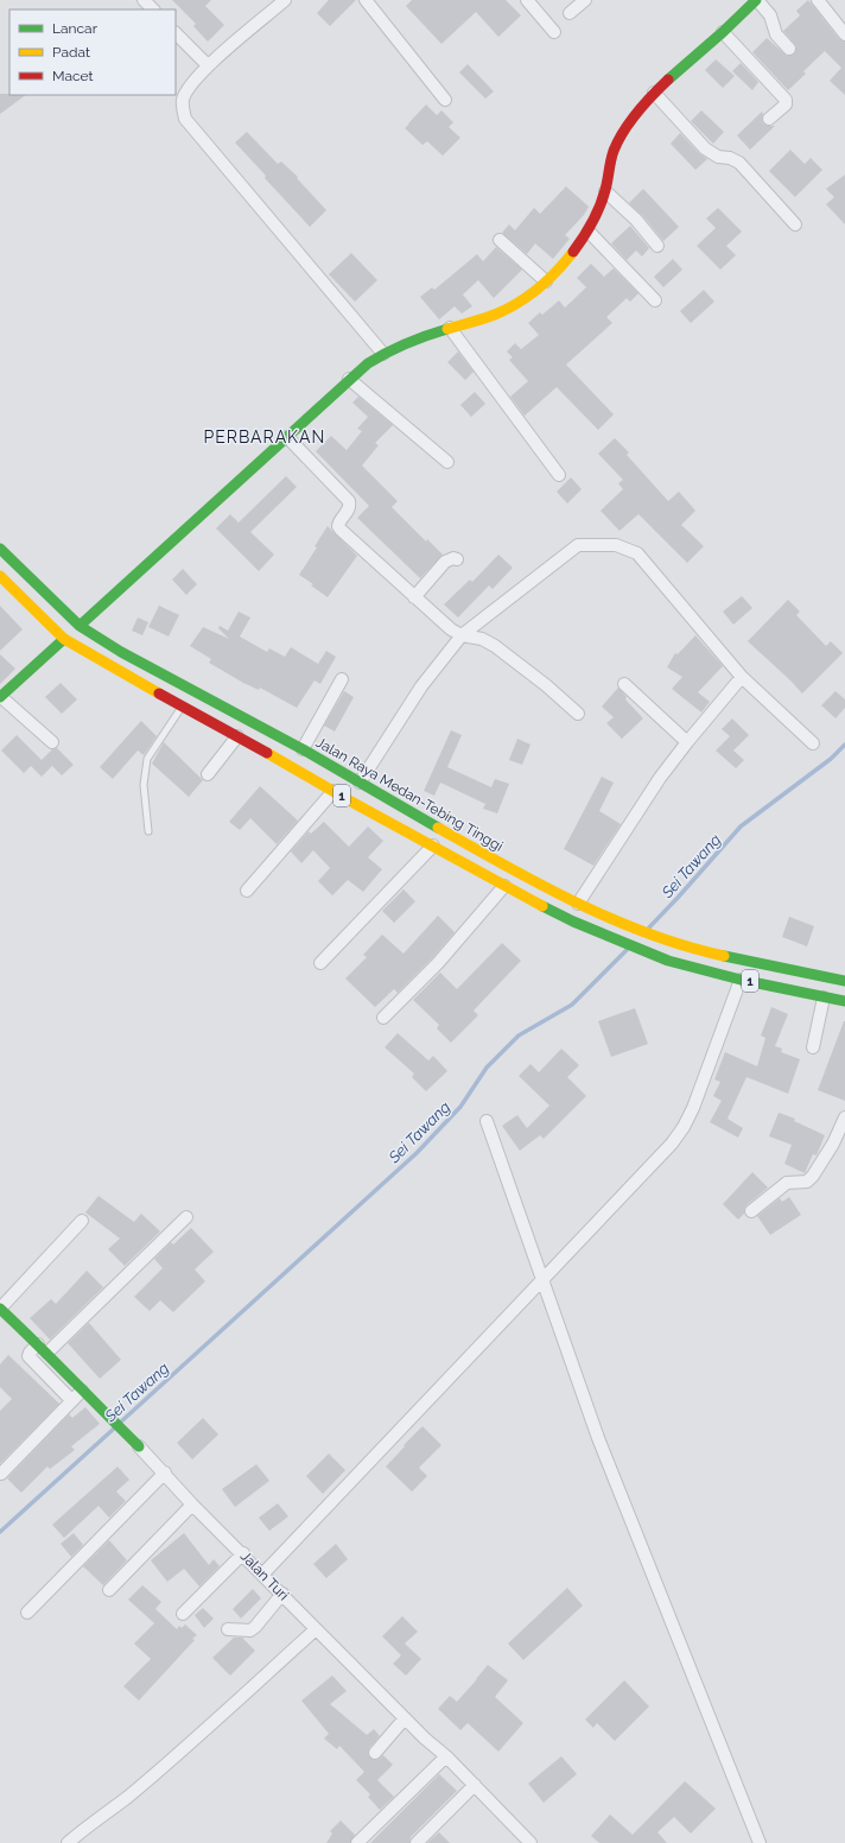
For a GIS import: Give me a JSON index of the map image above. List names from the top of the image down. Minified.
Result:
{"streets":{"main road":["Jalan Raya Medan-Tebing Tinggi","1","Jalan Turi"]},"districts":["PERBARAKAN"],"water":["Sei Tawang"],"legend":["Lancar","Padat","Macet"]}
